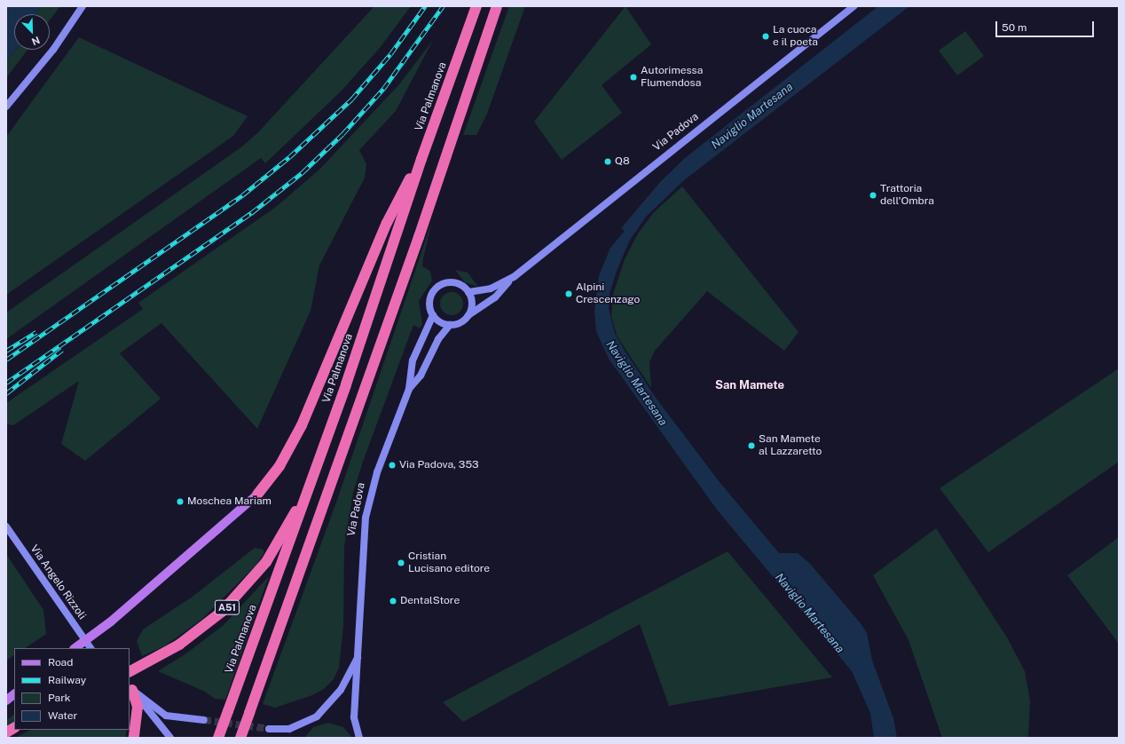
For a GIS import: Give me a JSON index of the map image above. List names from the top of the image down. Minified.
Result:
{"streets":{"highway":["Via Palmanova","A51"],"street":["Via Padova","Via Angelo Rizzoli"]},"crossings":[["Via Palmanova","A51"]],"districts":["San Mamete"],"water":["Naviglio Martesana"],"places":["La cuoca e il poeta","Autorimessa Flumendosa","Q8","Trattoria dell'Ombra","Alpini Crescenzago","San Mamete al Lazzaretto","Via Padova, 353","Moschea Mariam","Cristian Lucisano editore","DentalStore"],"legend":["Road","Railway","Park","Water"],"scale_bar":"50 m","north":"bottom right"}
